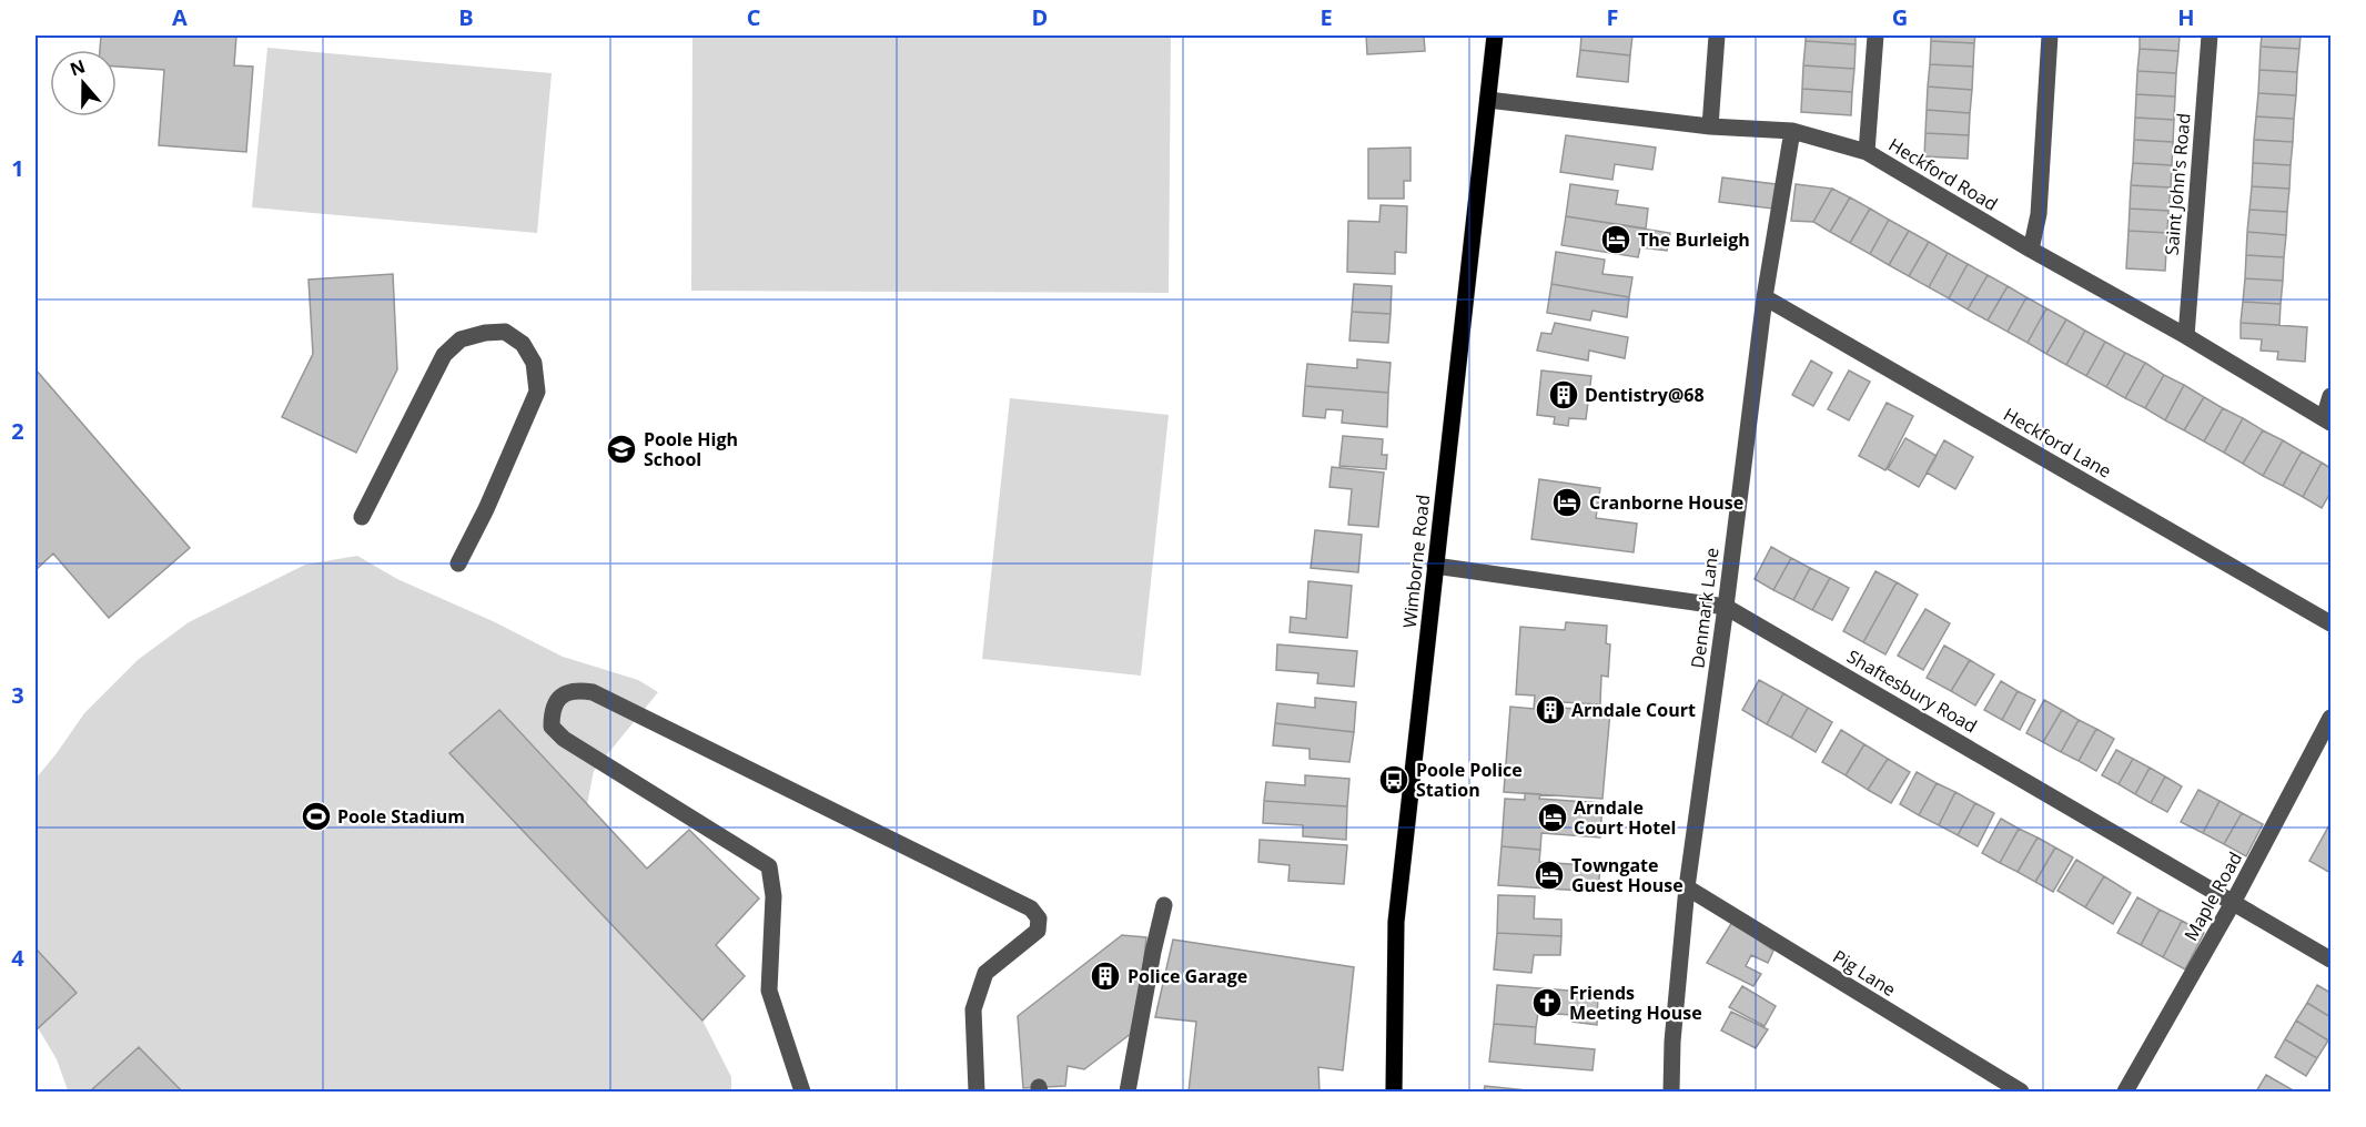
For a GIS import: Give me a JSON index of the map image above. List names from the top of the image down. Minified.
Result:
{"streets":{"main road":["Wimborne Road"],"street":["Heckford Road","Saint John's Road","Heckford Lane","Denmark Lane","Shaftesbury Road","Maple Road","Pig Lane"]},"crossings":[["Heckford Road","Saint John's Road"],["Heckford Road","Wimborne Road"],["Heckford Road","Denmark Lane"],["Heckford Lane","Denmark Lane"],["Wimborne Road","Shaftesbury Road"],["Denmark Lane","Shaftesbury Road"],["Denmark Lane","Pig Lane"],["Shaftesbury Road","Maple Road"]],"places":{"hotel":["The Burleigh","Cranborne House","Arndale Court Hotel","Towngate Guest House"],"building":["Dentistry@68","Arndale Court","Police Garage"],"school or university":["Poole High School"],"bus stop":["Poole Police Station"],"sports":["Poole Stadium"],"church":["Friends Meeting House"]},"north":"top","grid":{"columns":["A","B","C","D","E","F","G","H"],"rows":["1","2","3","4"]}}
